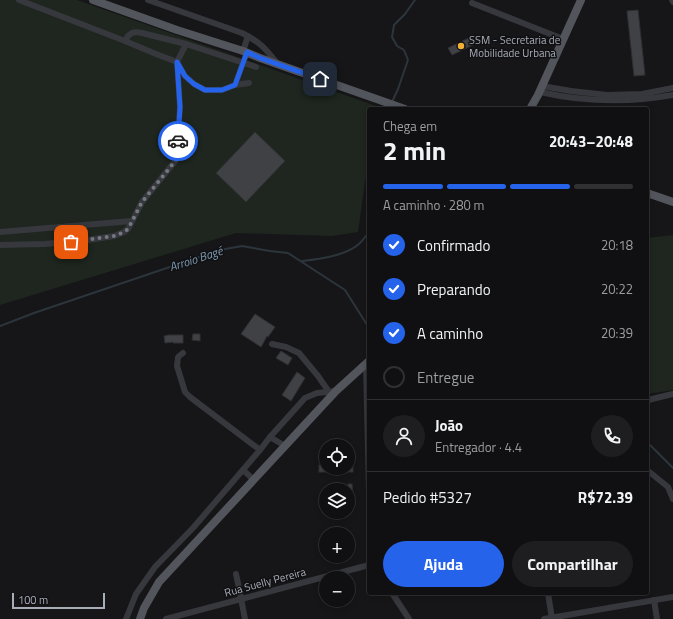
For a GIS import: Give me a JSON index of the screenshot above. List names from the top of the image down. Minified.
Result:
{"streets":{"street":["Rua Suelly Pereira"]},"water":["Arroio Bagé"],"places":["SSM - Secretaria de Mobilidade Urbana"],"scale_bar":"100 m","page":{"heading":["2 min","Chega em","20:43–20:48"],"panel":["João","Entregador · 4.4","Pedido #5327","R$72.39"],"bar":"A caminho · 280 m","list":[["Confirmado","20:18"],["Preparando","20:22"],["A caminho","20:39"],"Entregue"],"map_buttons":["+","−"],"buttons":["Ajuda","Compartilhar"],"scale":"100 m"}}
